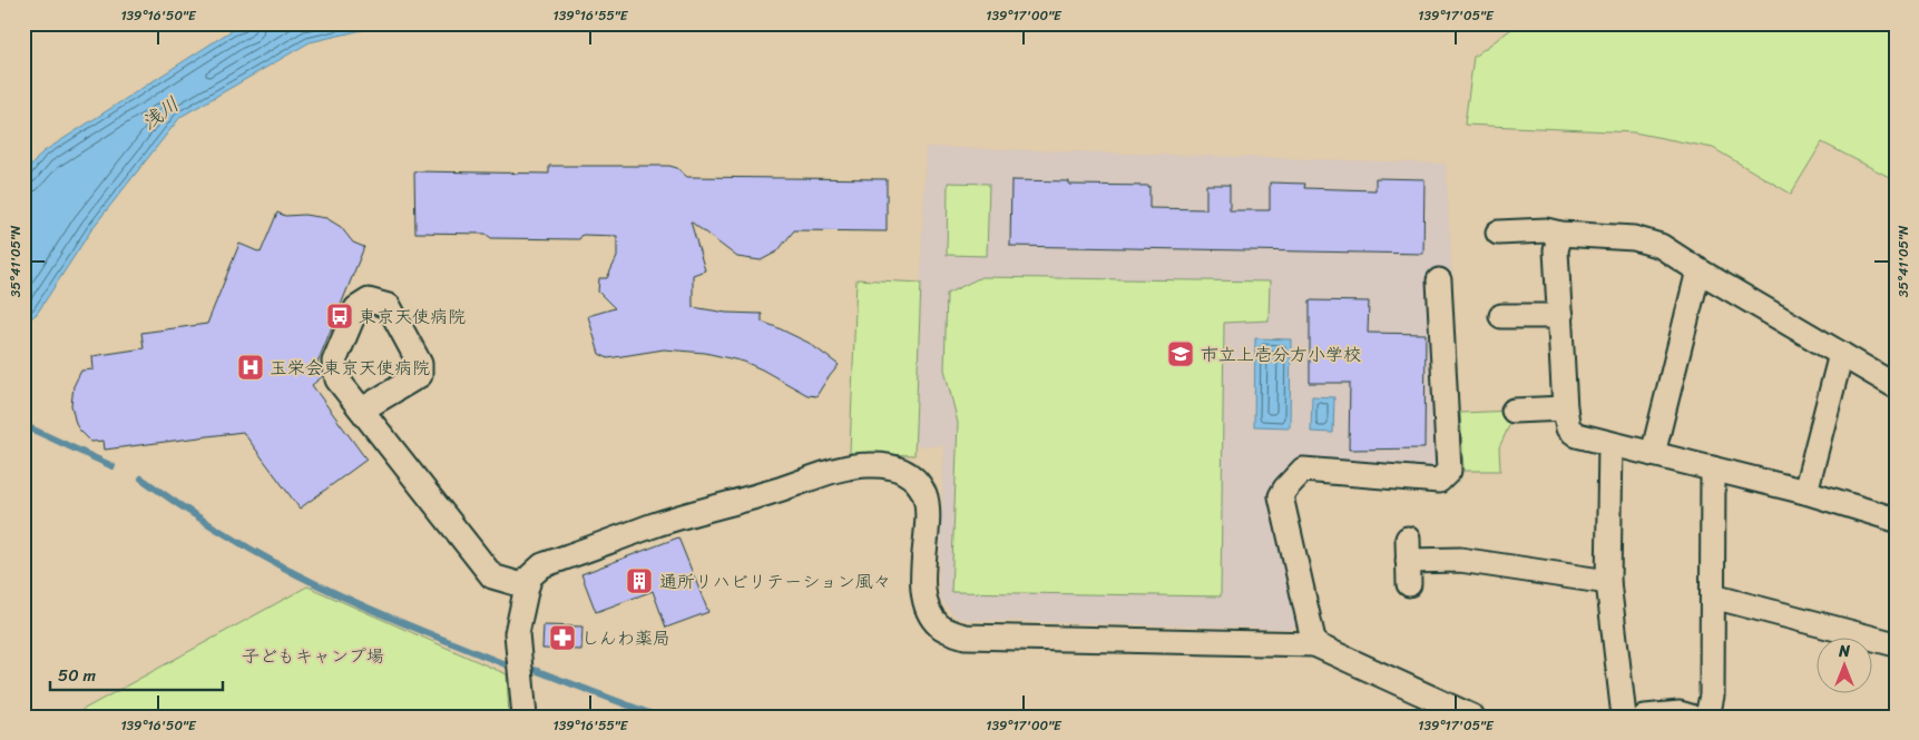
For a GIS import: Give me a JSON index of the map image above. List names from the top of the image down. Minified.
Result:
{"water":["浅川"],"parks":["子どもキャンプ場"],"places":{"bus stop":["東京天使病院"],"school or university":["市立上壱分方小学校"],"hospital":["玉栄会東京天使病院"],"building":["通所リハビリテーション風々"],"pharmacy":["しんわ薬局"]},"scale_bar":"50 m","north":"top","coordinates":["139°16'50\"E","139°16'55\"E","139°17'00\"E","139°17'05\"E","35°41'05\"N"]}
